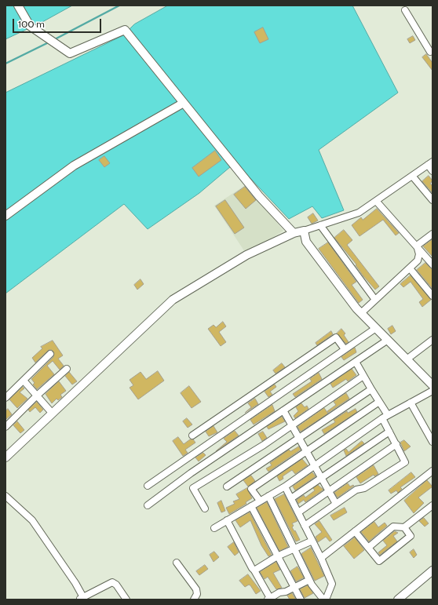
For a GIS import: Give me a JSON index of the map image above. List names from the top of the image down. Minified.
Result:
{"scale_bar":"100 m"}
